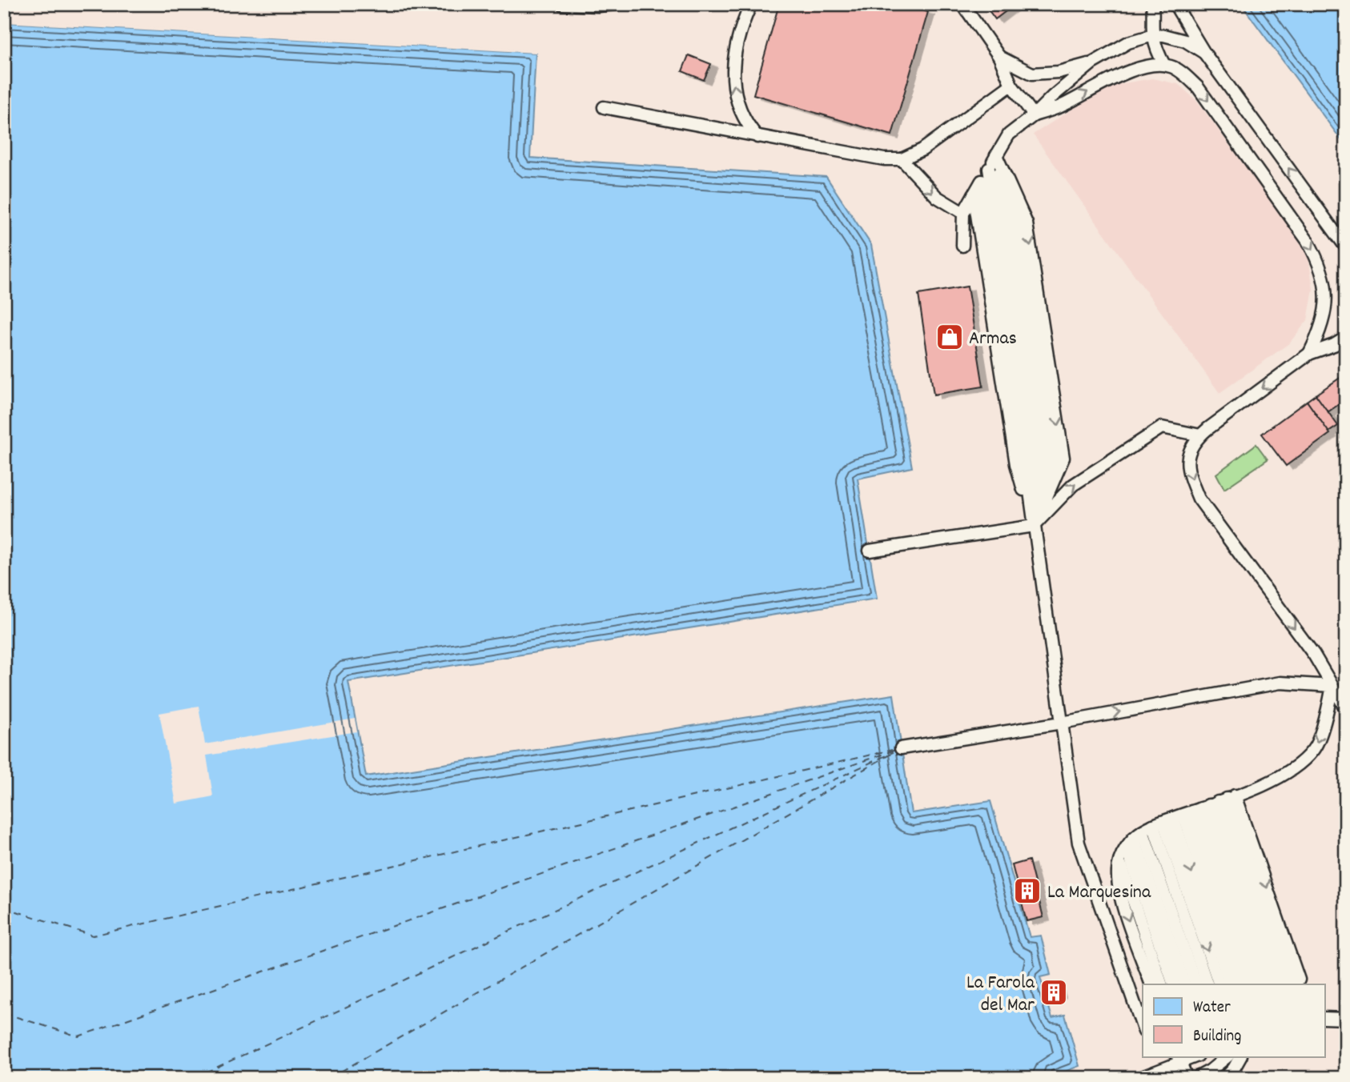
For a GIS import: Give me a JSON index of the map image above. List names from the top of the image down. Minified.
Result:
{"places":{"shop":["Armas"],"building":["La Marquesina","La Farola del Mar"]},"legend":["Water","Building"]}
